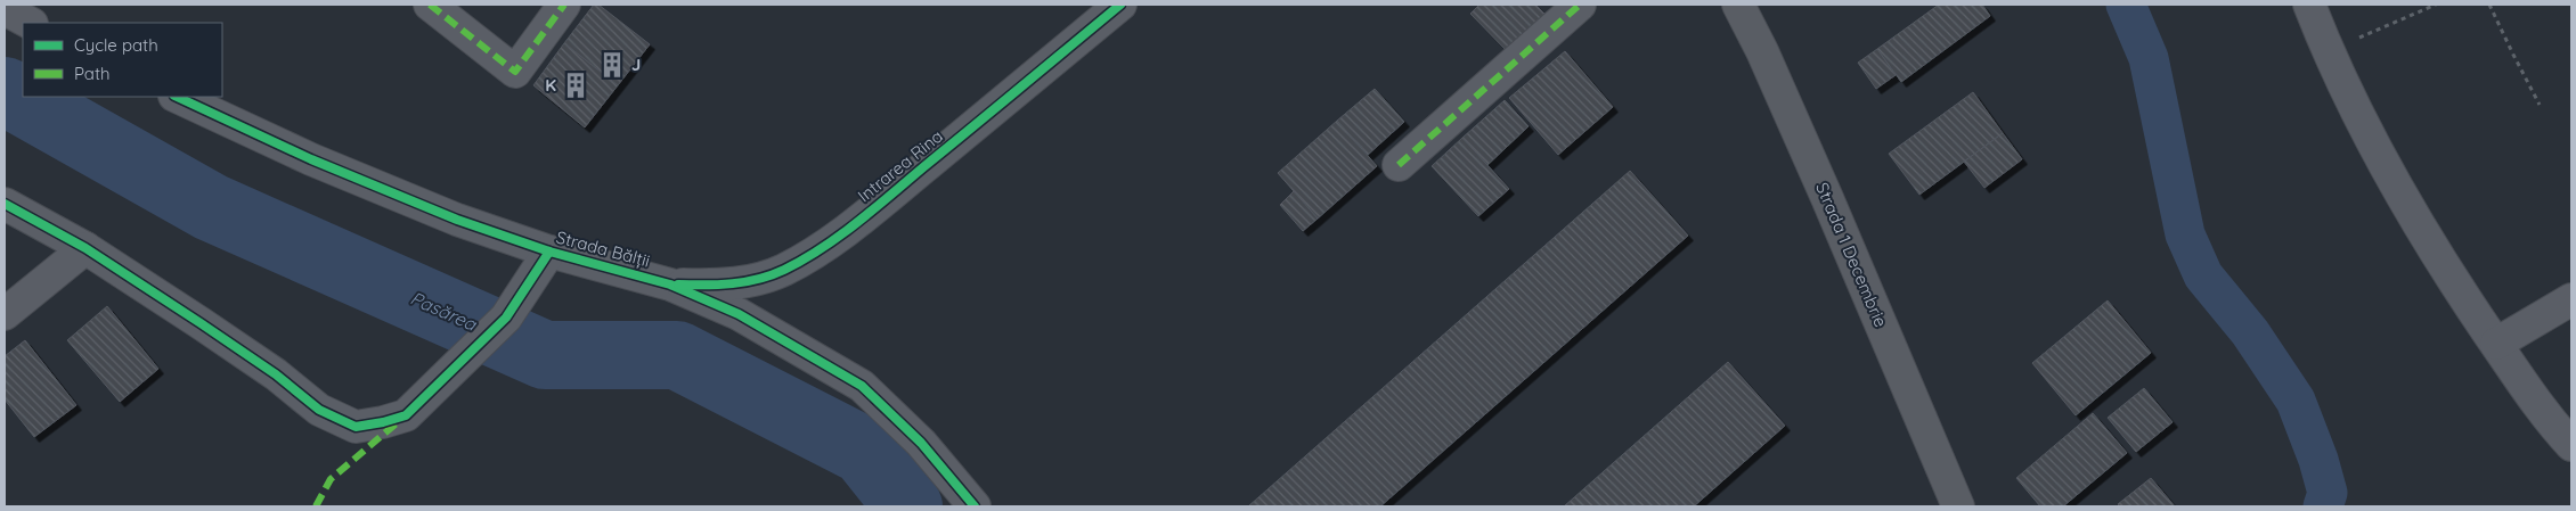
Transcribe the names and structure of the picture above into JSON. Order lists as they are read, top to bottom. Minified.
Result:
{"streets":{"main road":["Strada 1 Decembrie"],"street":["Intrarea Rina","Strada Bălții"]},"crossings":[["Intrarea Rina","Strada Bălții"]],"water":["Pasărea"],"places":{"building":["J","K"]},"legend":["Cycle path","Path"]}
